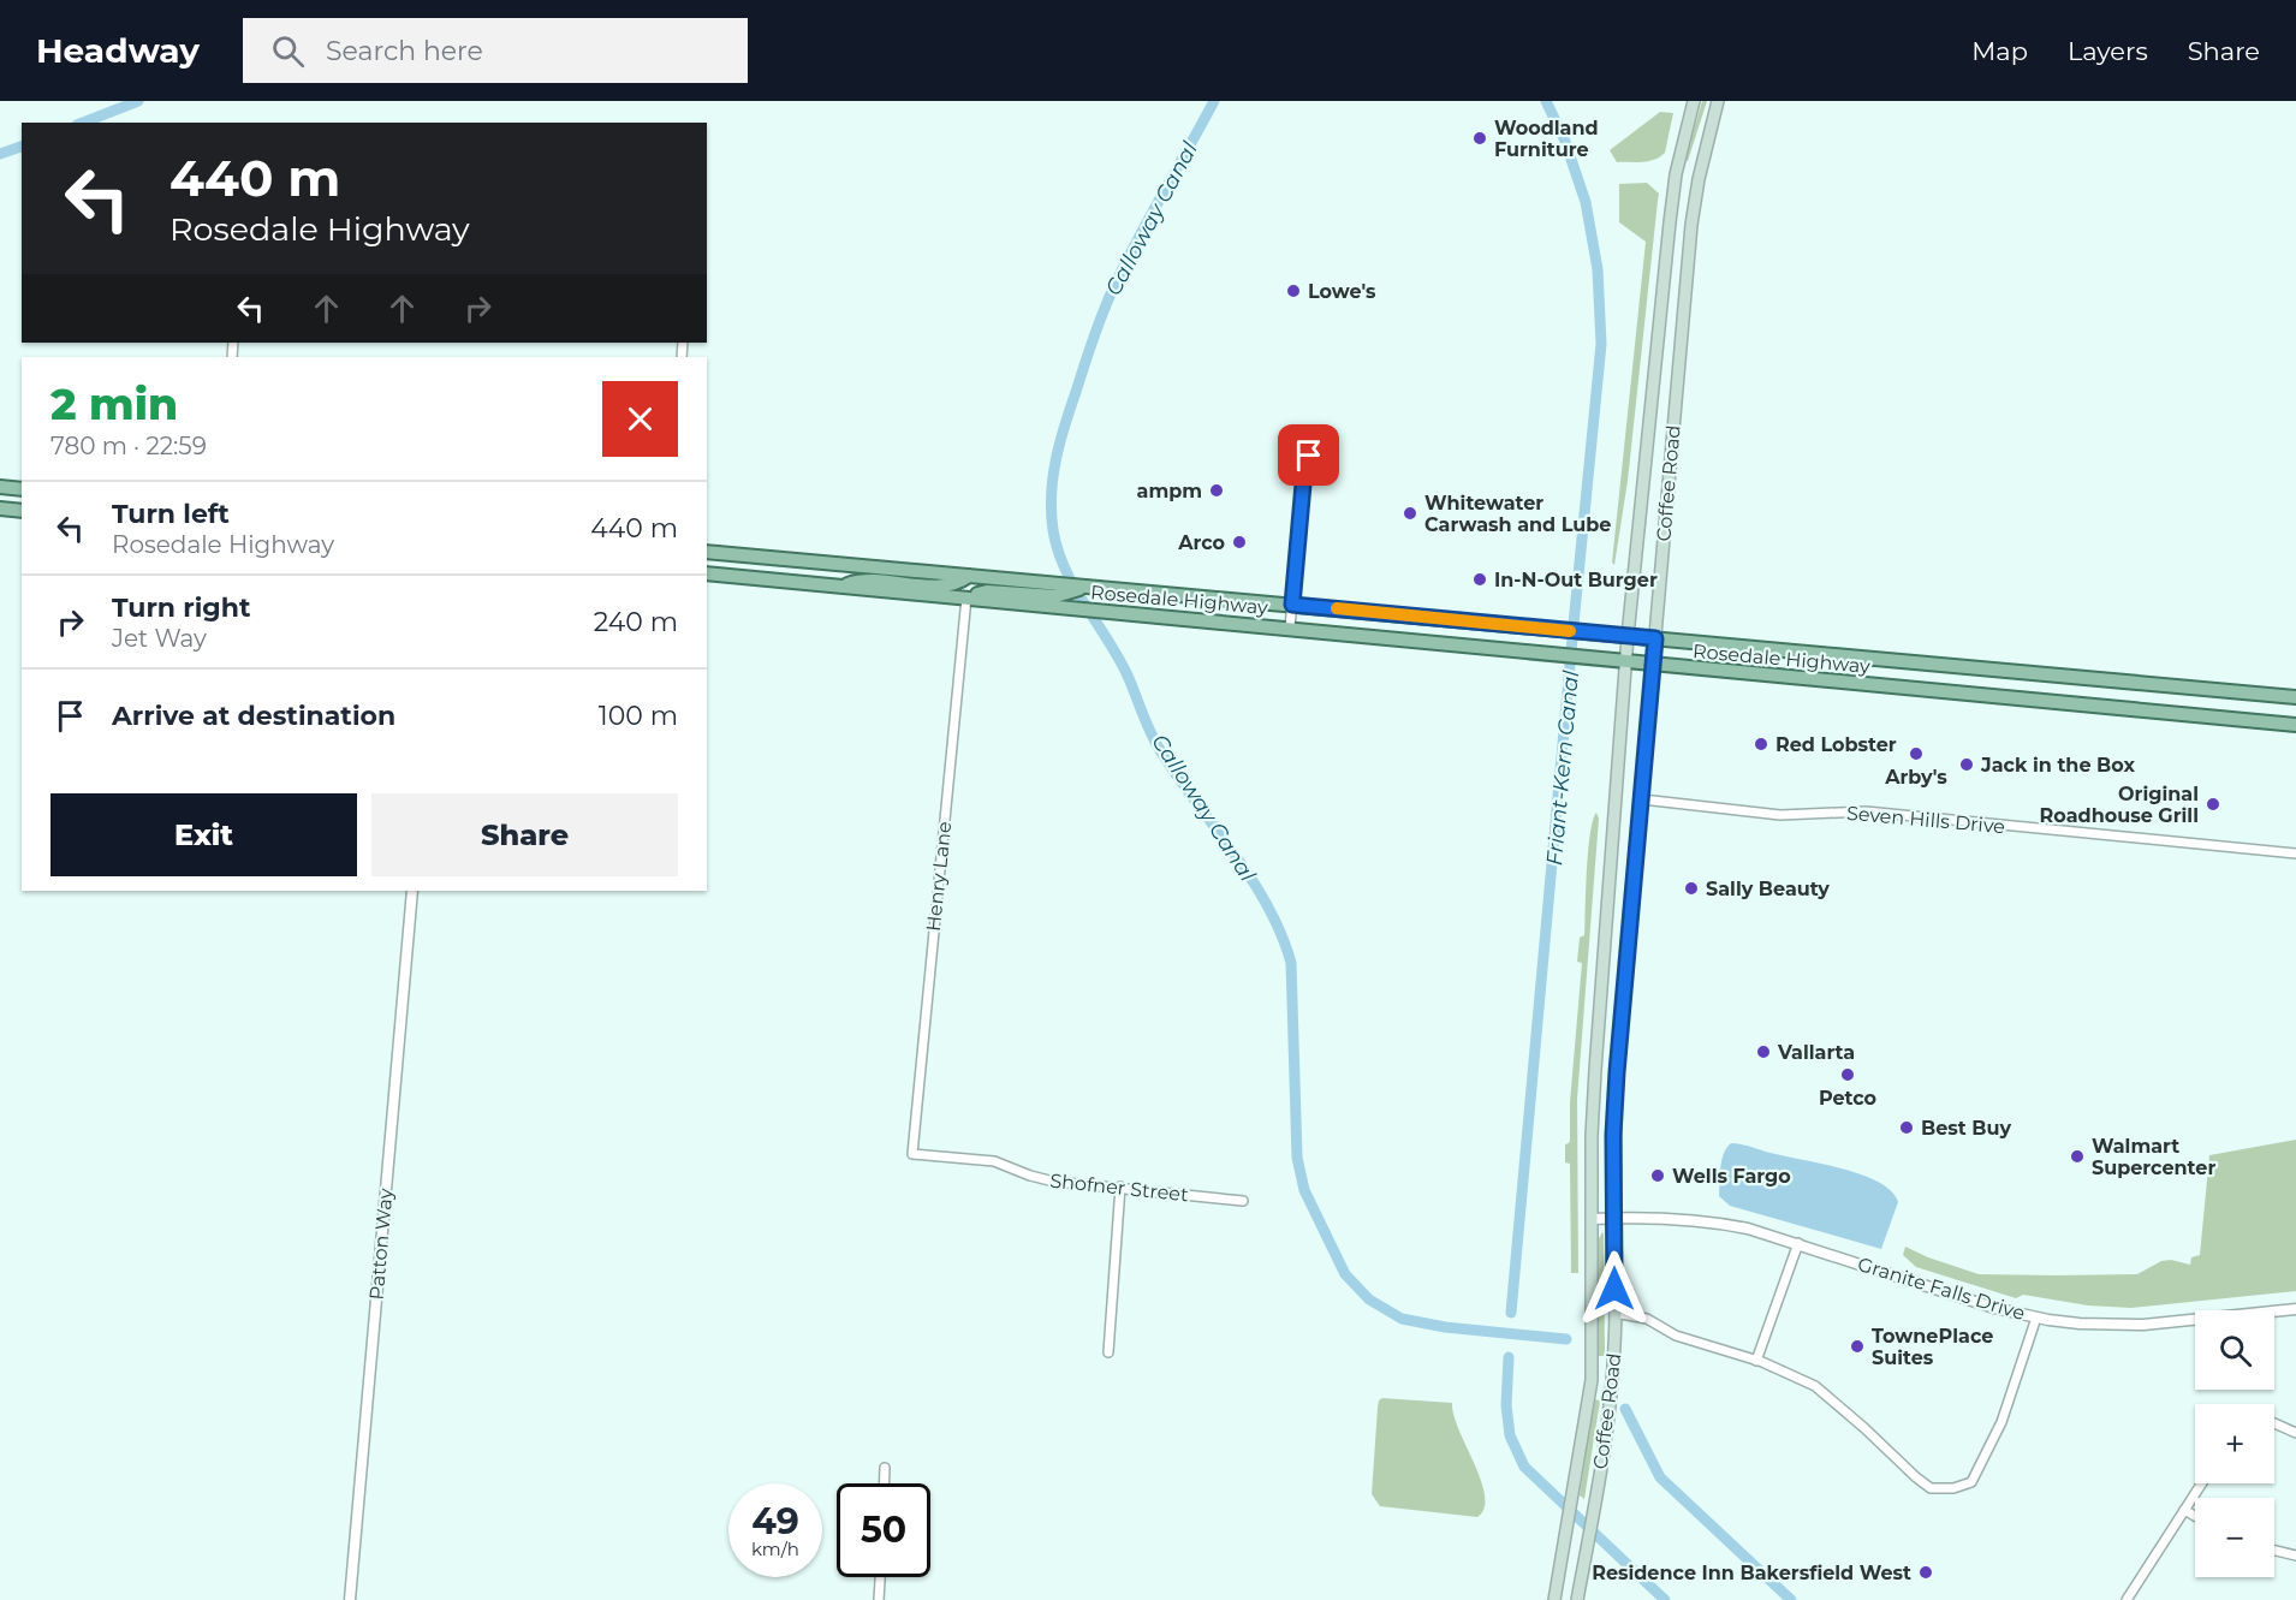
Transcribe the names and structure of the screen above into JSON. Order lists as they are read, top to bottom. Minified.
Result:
{"streets":{"main road":["Coffee Road","Rosedale Highway"],"street":["Seven Hills Drive","Henry Lane","Shofner Street","Patton Way","Granite Falls Drive"]},"crossings":[["Coffee Road","Rosedale Highway"],["Coffee Road","Seven Hills Drive"],["Coffee Road","Granite Falls Drive"],["Rosedale Highway","Henry Lane"],["Henry Lane","Shofner Street"]],"water":["Calloway Canal","Friant-Kern Canal"],"places":["Woodland Furniture","Lowe's","ampm","Whitewater Carwash and Lube","Arco","In-N-Out Burger","Red Lobster","Arby's","Jack in the Box","Original Roadhouse Grill","Sally Beauty","Vallarta","Petco","Best Buy","Walmart Supercenter","Wells Fargo","TownePlace Suites","Residence Inn Bakersfield West"],"page":{"header":"Headway","search":"Search here","nav":["Map","Layers","Share"],"turn":["440 m","Rosedale Highway"],"heading":["2 min","780 m · 22:59"],"list":[{"name":"Turn left","note":"Rosedale Highway","value":"440 m"},{"name":"Turn right","note":"Jet Way","value":"240 m"},{"name":"Arrive at destination","value":"100 m"}],"buttons":["Exit","Share"],"map_buttons":["+","−"],"speed":"49 km/h","limit":"50"}}
